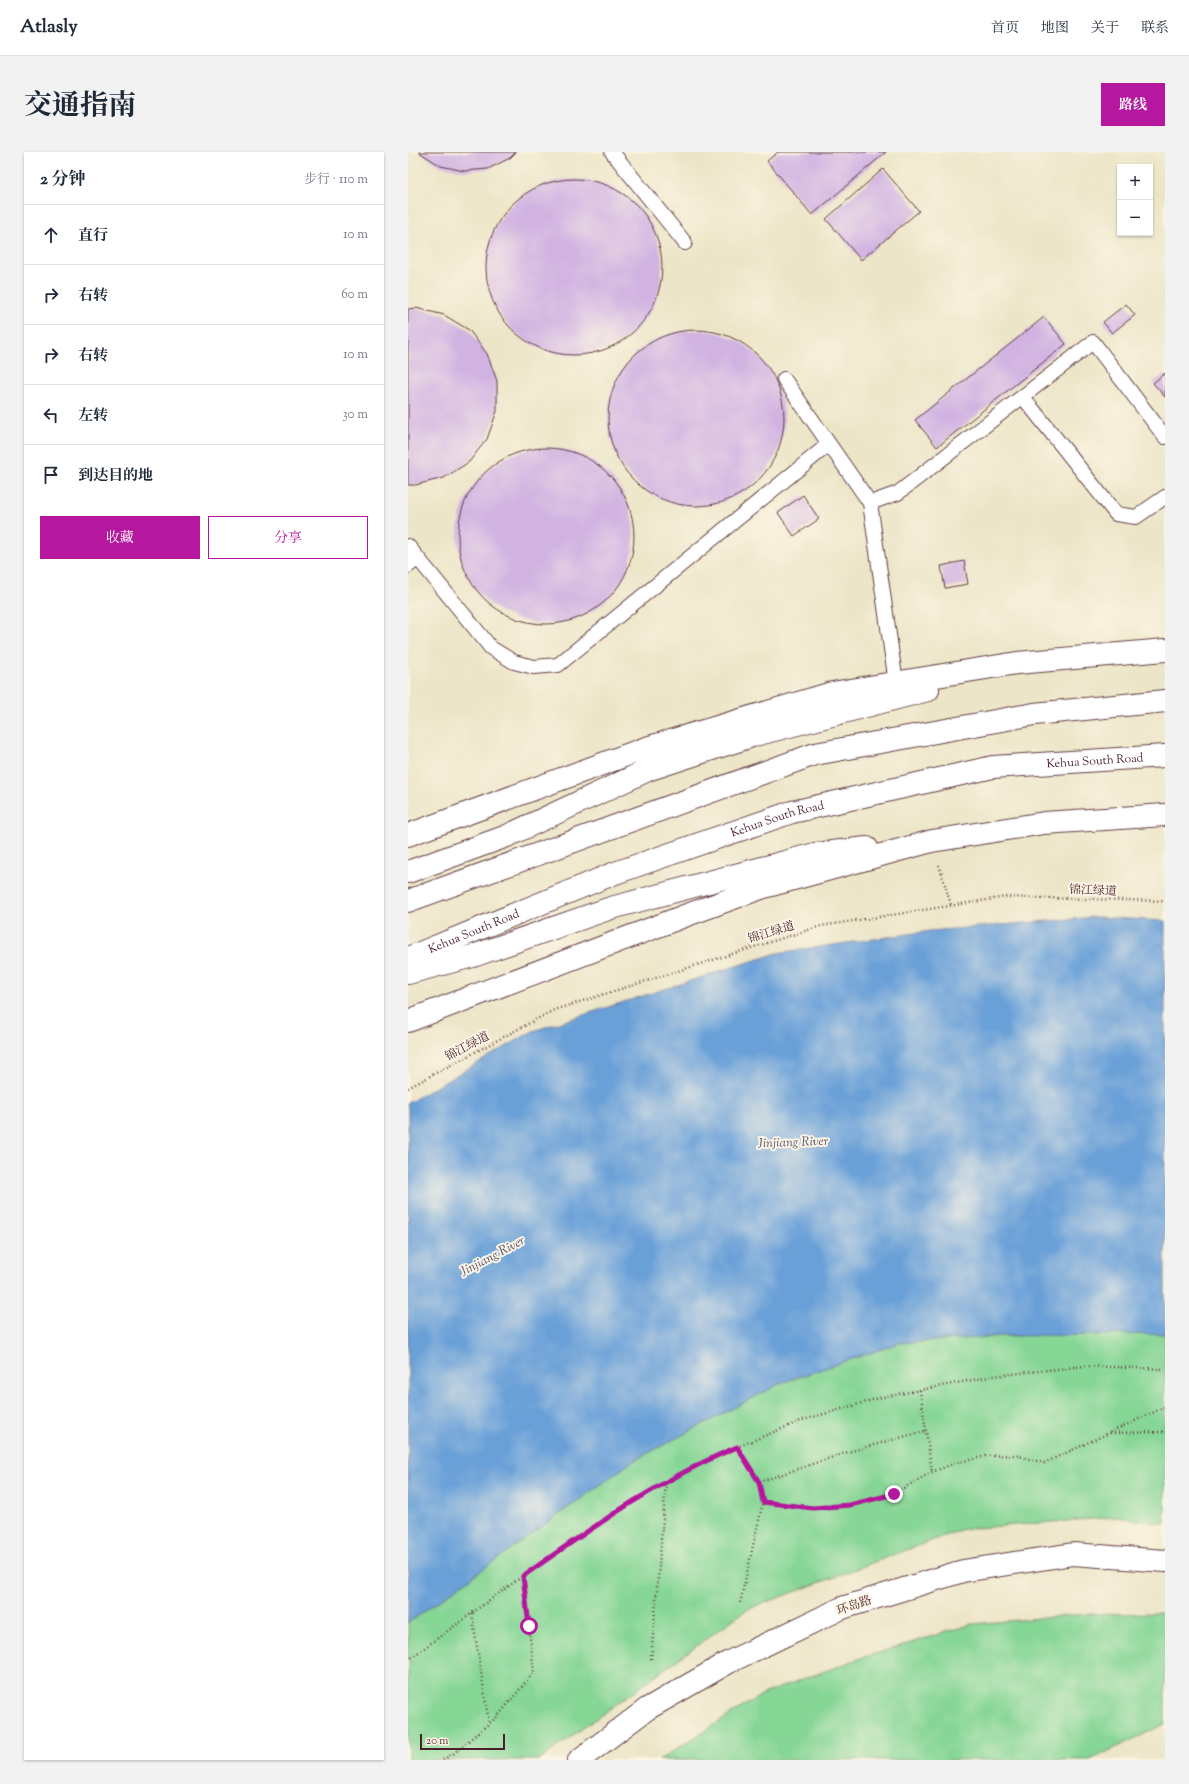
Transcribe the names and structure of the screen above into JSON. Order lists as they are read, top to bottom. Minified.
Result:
{"streets":{"main road":["Kehua South Road","环岛路"],"path":["锦江绿道"]},"water":["Jinjiang River"],"scale_bar":"20 m","page":{"header":"Atlasly","nav":["首页","地图","关于","联系"],"title":"交通指南","buttons":["路线",["收藏","分享"]],"heading":["2 分钟","步行 · 110 m"],"map_buttons":["+","−"],"list":[["直行","10 m"],["右转","60 m"],["右转","10 m"],["左转","30 m"],"到达目的地"],"scale":"20 m"}}
